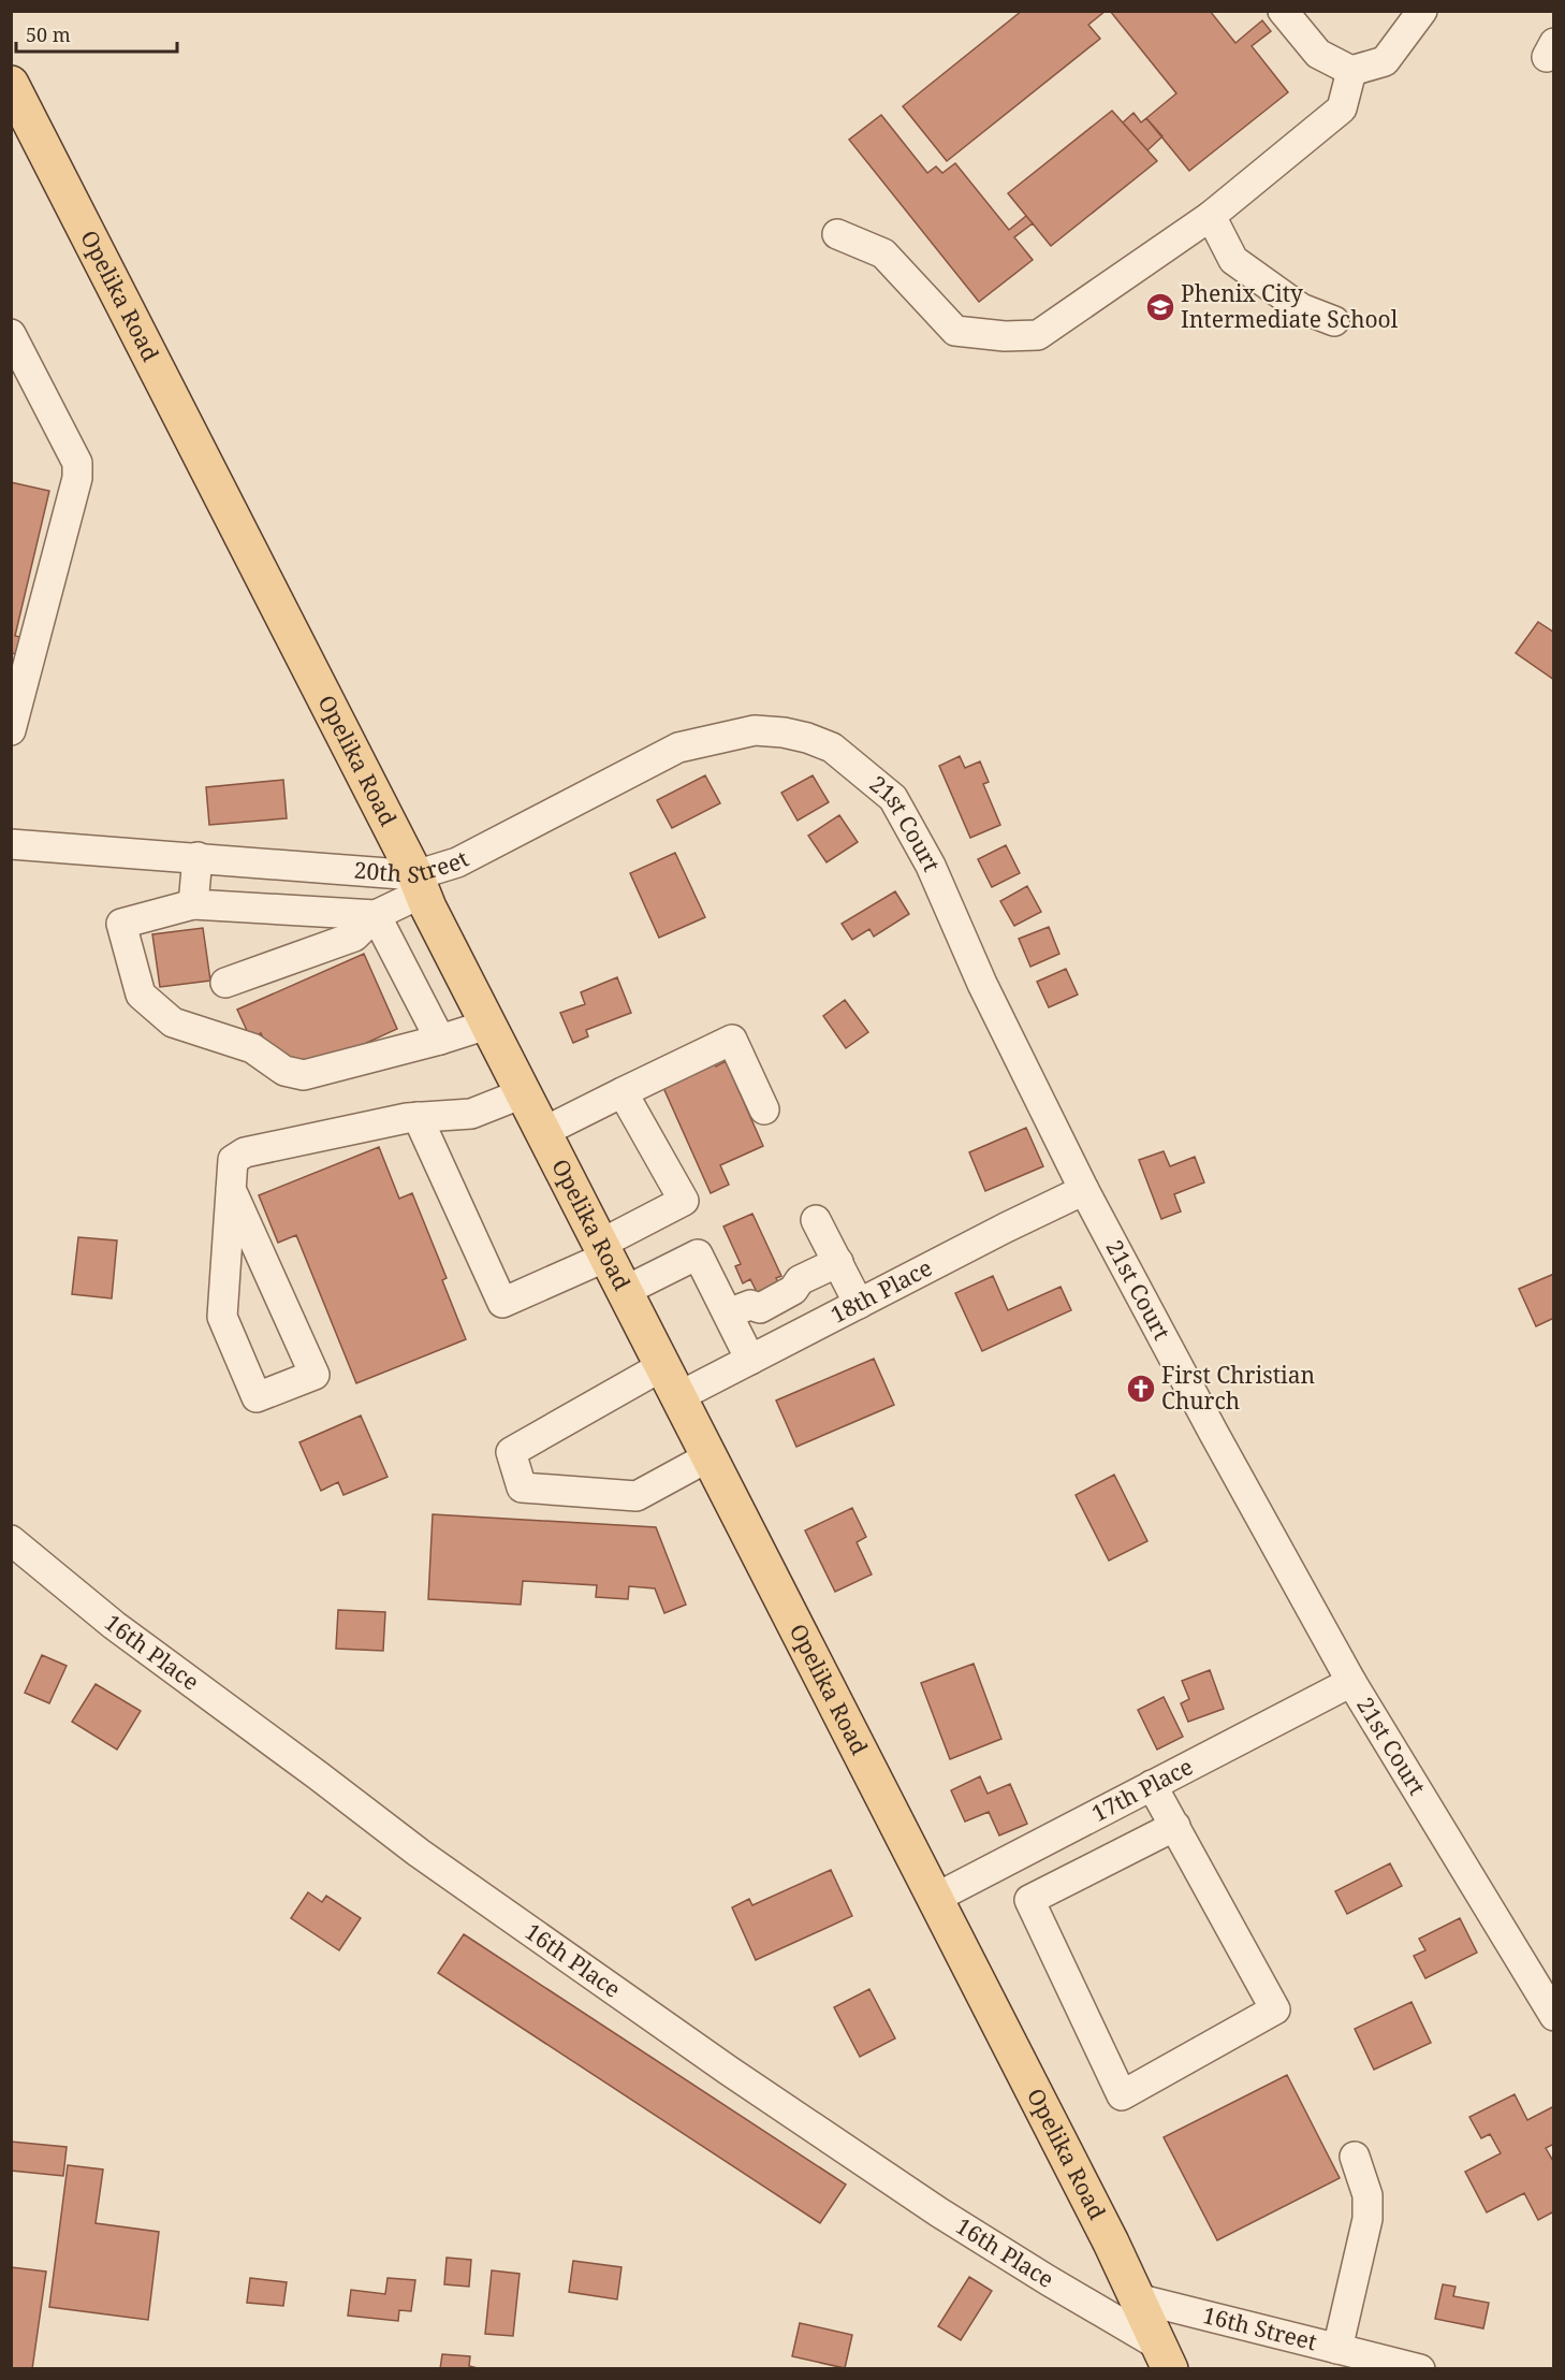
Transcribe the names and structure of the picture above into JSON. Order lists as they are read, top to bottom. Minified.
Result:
{"streets":{"main road":["Opelika Road"],"street":["21st Court","20th Street","18th Place","16th Place","17th Place","16th Street"]},"crossings":[["Opelika Road","20th Street"],["Opelika Road","18th Place"],["Opelika Road","16th Place"],["Opelika Road","17th Place"],["Opelika Road","16th Street"],["21st Court","20th Street"],["21st Court","18th Place"],["21st Court","17th Place"]],"places":{"school or university":["Phenix City Intermediate School"],"church":["First Christian Church"]},"scale_bar":"50 m"}
